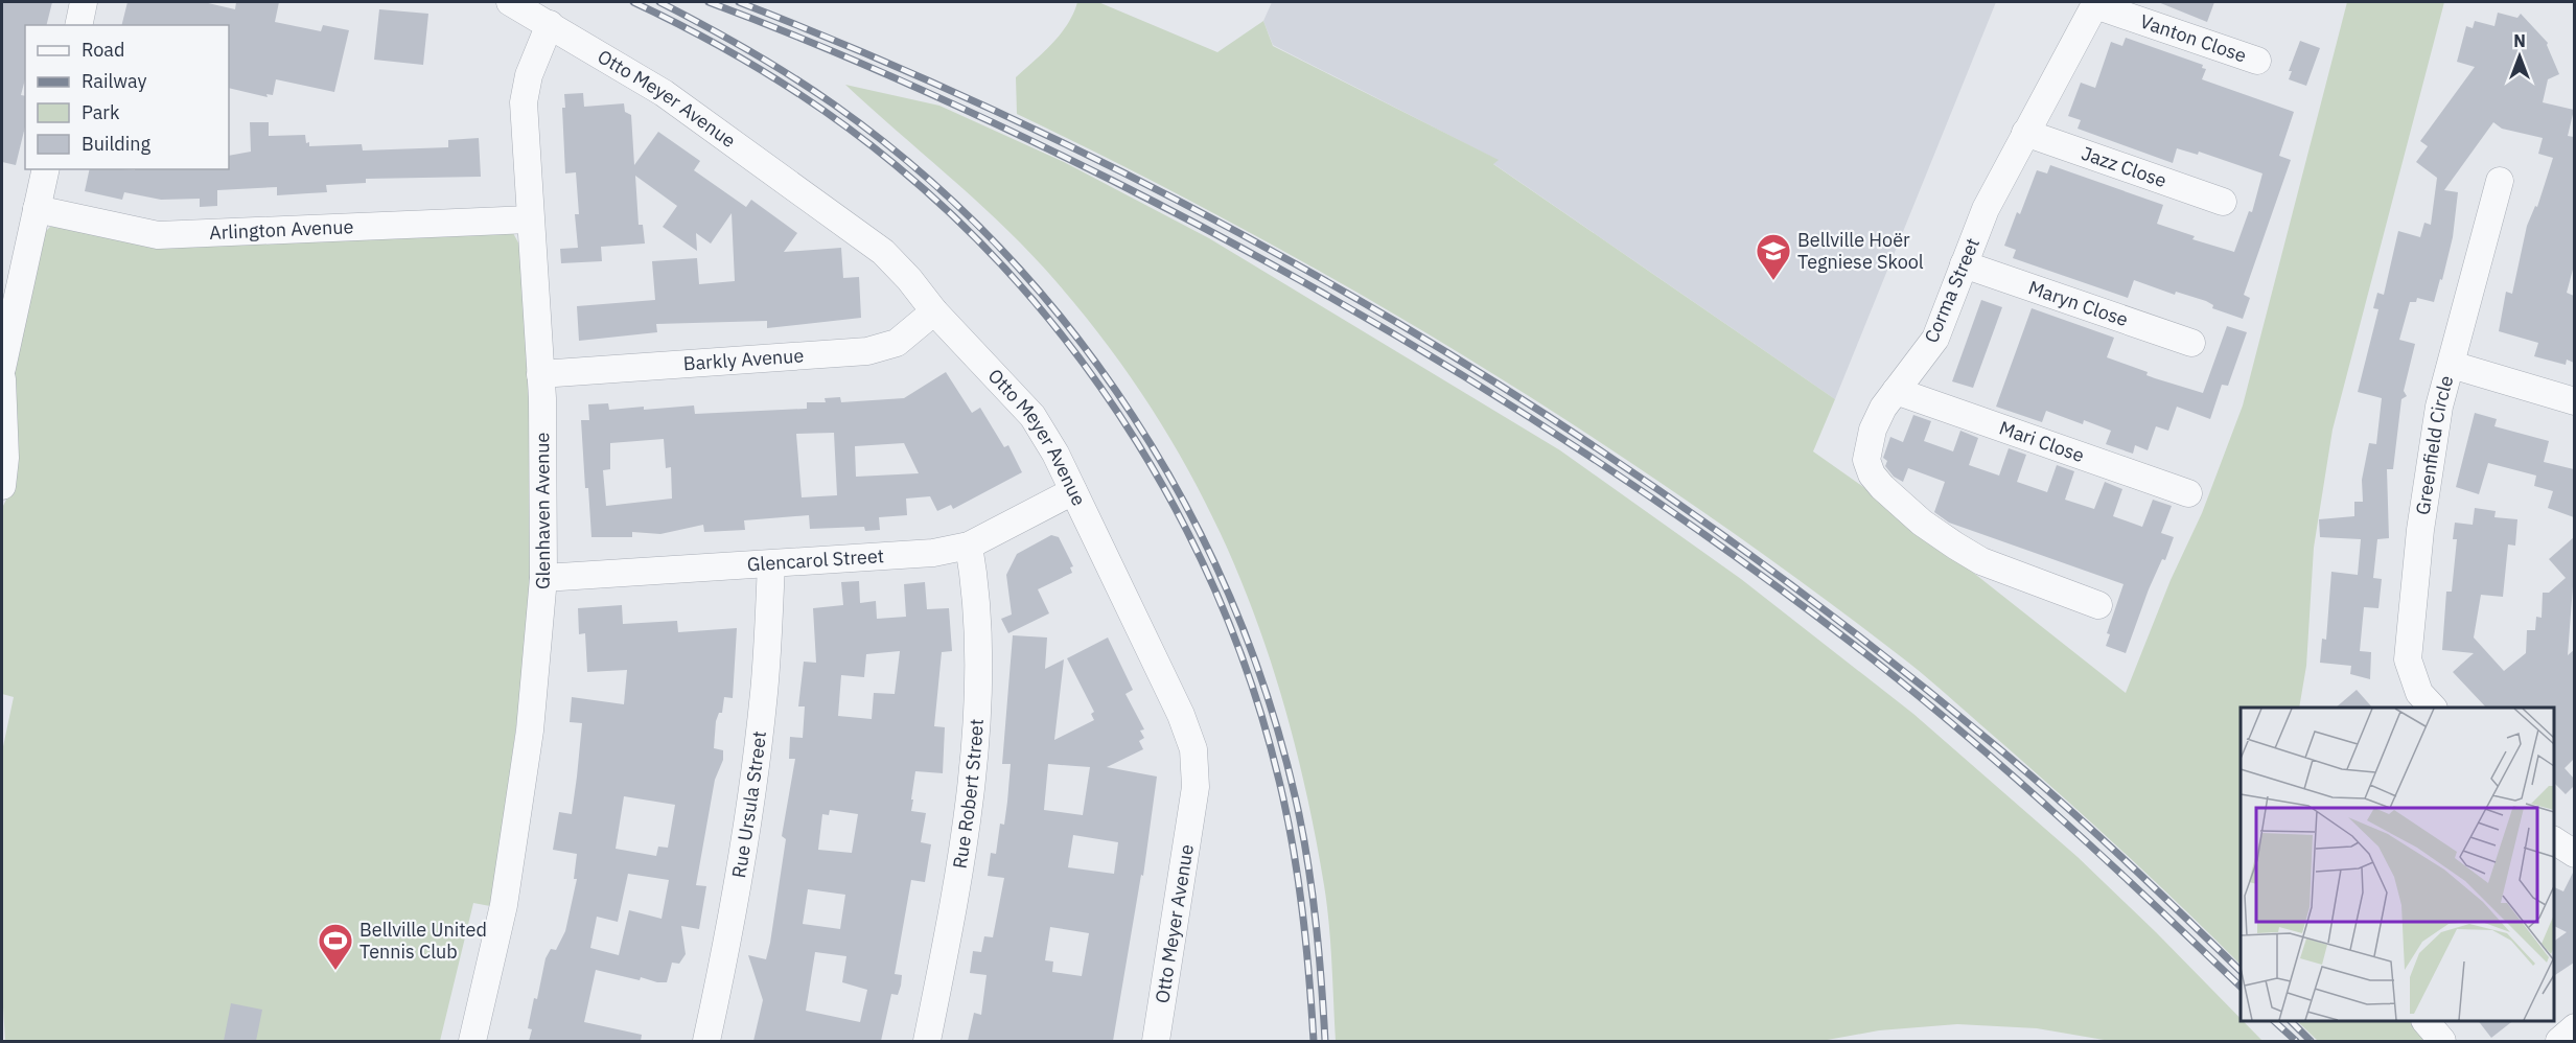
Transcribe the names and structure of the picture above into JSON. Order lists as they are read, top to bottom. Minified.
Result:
{"streets":{"street":["Vanton Close","Otto Meyer Avenue","Jazz Close","Arlington Avenue","Corma Street","Maryn Close","Barkly Avenue","Mari Close","Greenfield Circle","Glenhaven Avenue","Glencarol Street","Rue Robert Street","Rue Ursula Street"]},"crossings":[["Vanton Close","Corma Street"],["Otto Meyer Avenue","Barkly Avenue"],["Otto Meyer Avenue","Glenhaven Avenue"],["Otto Meyer Avenue","Glencarol Street"],["Jazz Close","Corma Street"],["Arlington Avenue","Glenhaven Avenue"],["Corma Street","Maryn Close"],["Corma Street","Mari Close"],["Barkly Avenue","Glenhaven Avenue"],["Glenhaven Avenue","Glencarol Street"],["Glencarol Street","Rue Robert Street"],["Glencarol Street","Rue Ursula Street"]],"places":{"school or university":["Bellville Hoër Tegniese Skool"],"sports":["Bellville United Tennis Club"]},"legend":["Road","Railway","Park","Building"],"north":"top"}
